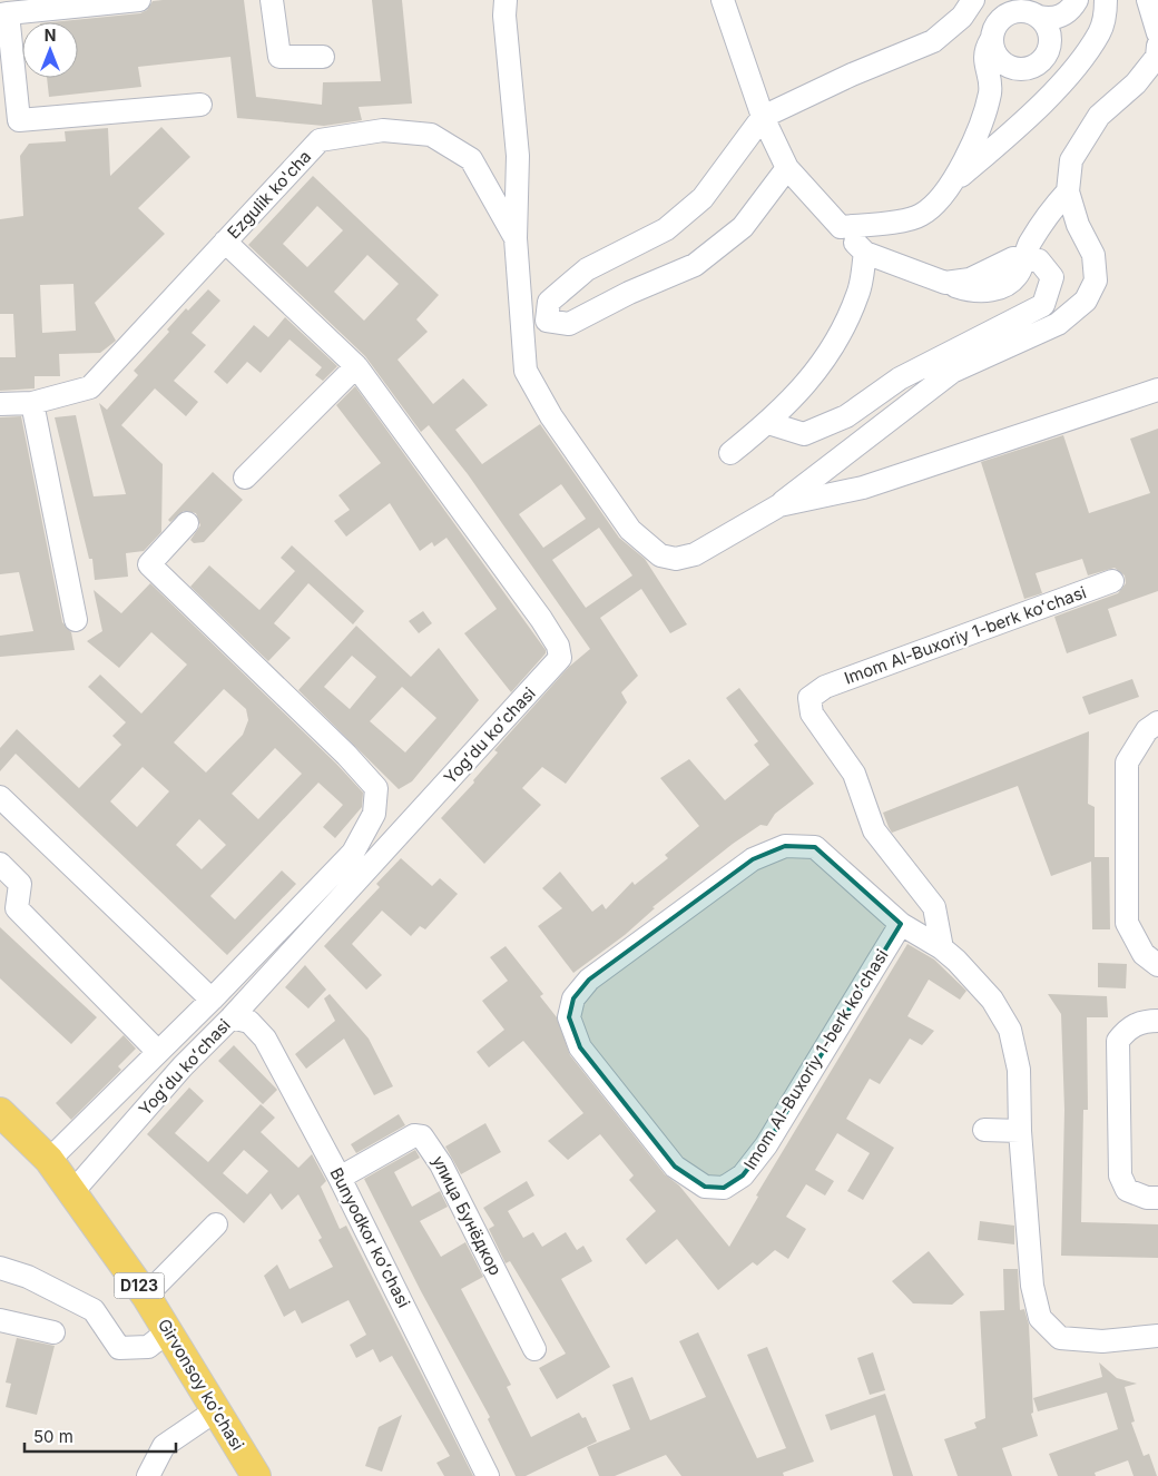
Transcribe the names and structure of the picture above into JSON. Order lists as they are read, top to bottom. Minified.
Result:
{"streets":{"main road":["D123","Girvonsoy koʻchasi"],"street":["Ezgulik ko'cha","Imom Al-Buxoriy 1-berk koʻchasi","Yogʻdu koʻchasi","улица Бунёдкор","Bunyodkor koʻchasi"]},"crossings":[["Yogʻdu koʻchasi","Bunyodkor koʻchasi"],["Yogʻdu koʻchasi","Girvonsoy koʻchasi"],["улица Бунёдкор","Bunyodkor koʻchasi"]],"scale_bar":"50 m","north":"top"}
